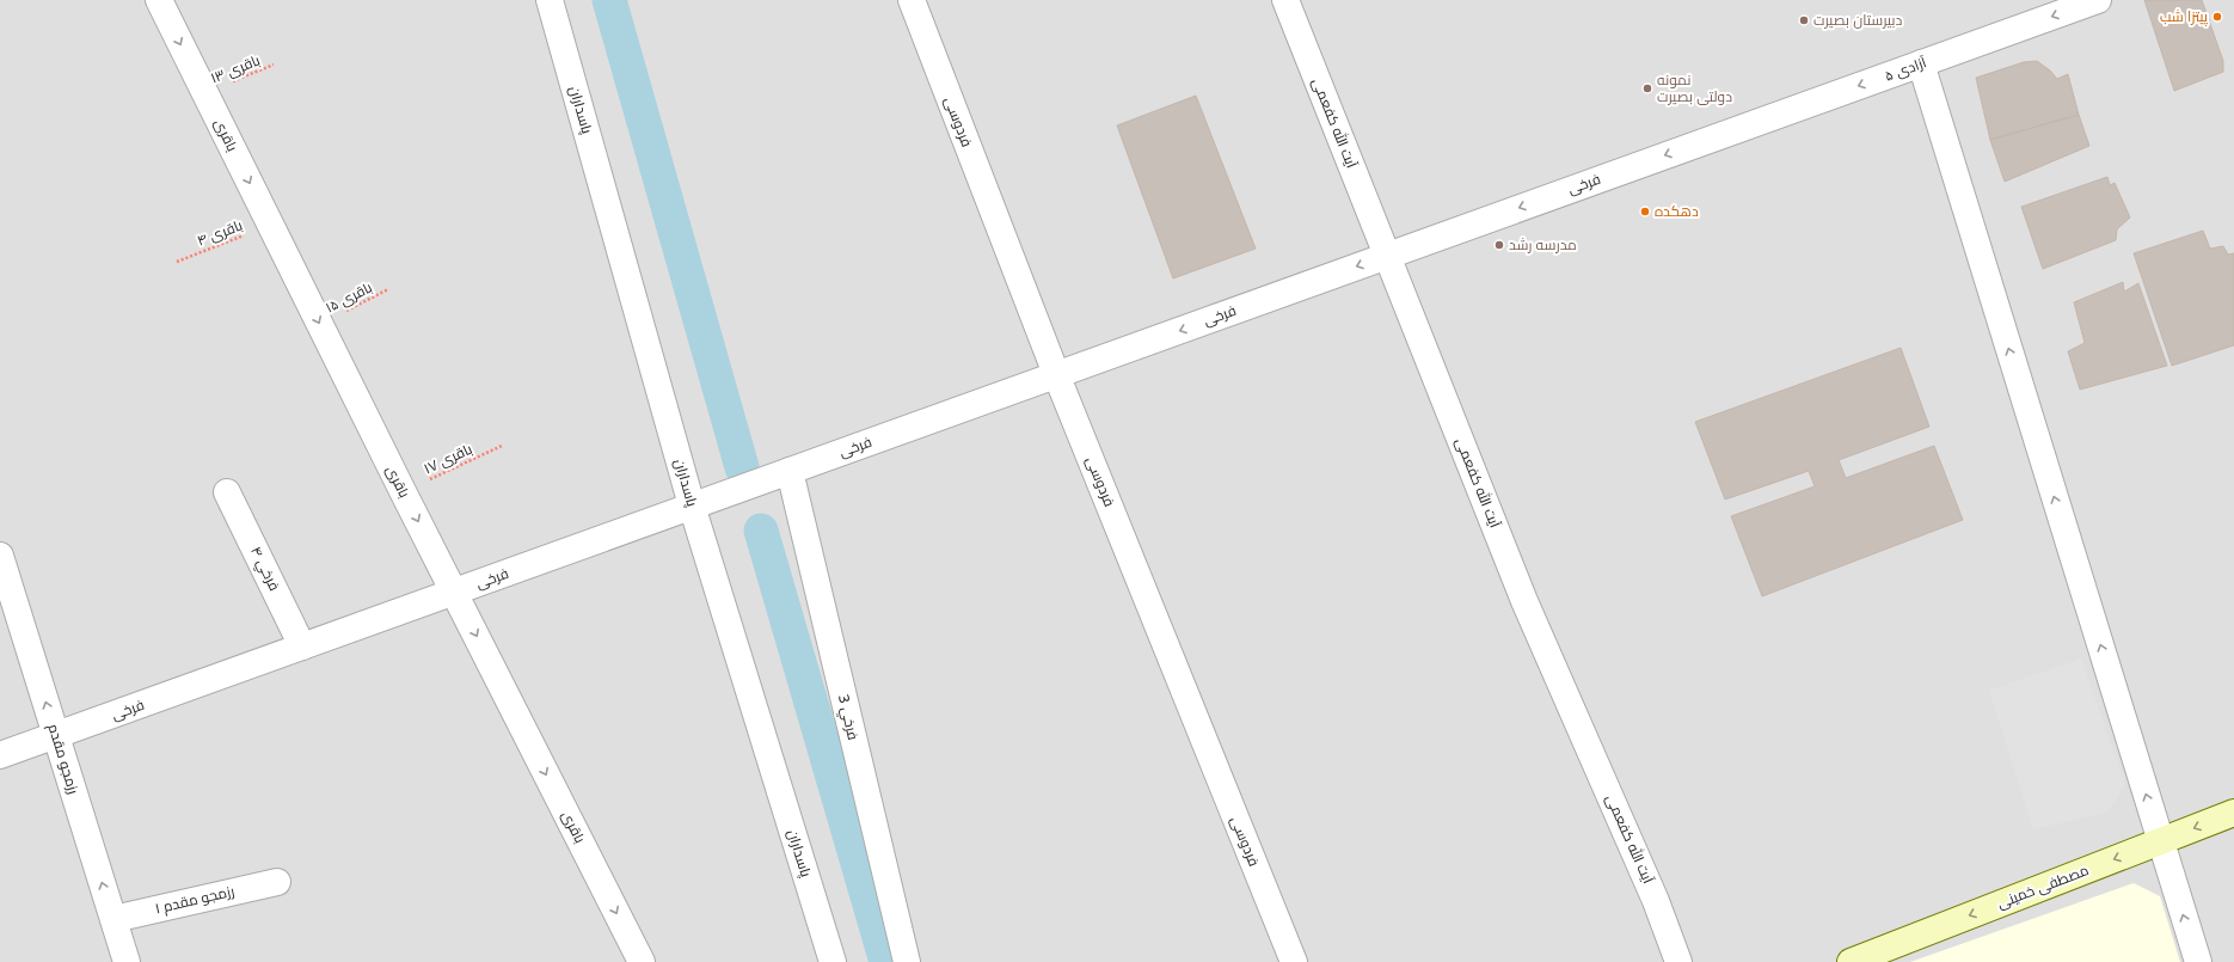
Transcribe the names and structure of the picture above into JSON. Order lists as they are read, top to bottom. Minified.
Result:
{"streets":{"main road":["مصطفی خمینی"],"street":["آزادی ۵","پاسداران","فردوسی","آیت الله کفعمی","باقری","فرخی","فرخي ۴","فرخي 3","رزمجو مقدم","رزمجو مقدم ۱"],"path":["باقری ۱۳","باقری ۴","باقری ۱۵","باقری ۱۷"]},"crossings":[["باقری ۱۳","باقری"],["آزادی ۵","فرخی"],["پاسداران","فرخی"],["فردوسی","فرخی"],["آیت الله کفعمی","فرخی"],["باقری","فرخی"],["باقری","باقری ۴"],["باقری","باقری ۱۵"],["باقری","باقری ۱۷"],["فرخی","فرخي ۴"],["فرخی","فرخي 3"],["فرخی","رزمجو مقدم"],["رزمجو مقدم","رزمجو مقدم ۱"]],"one_way":["آزادی ۵","باقری","فرخی","رزمجو مقدم","مصطفی خمینی"],"places":["پیتزا شب","دبیرستان بصیرت","نمونه دولتی بصیرت","دهکده","مدرسه رشد"]}
